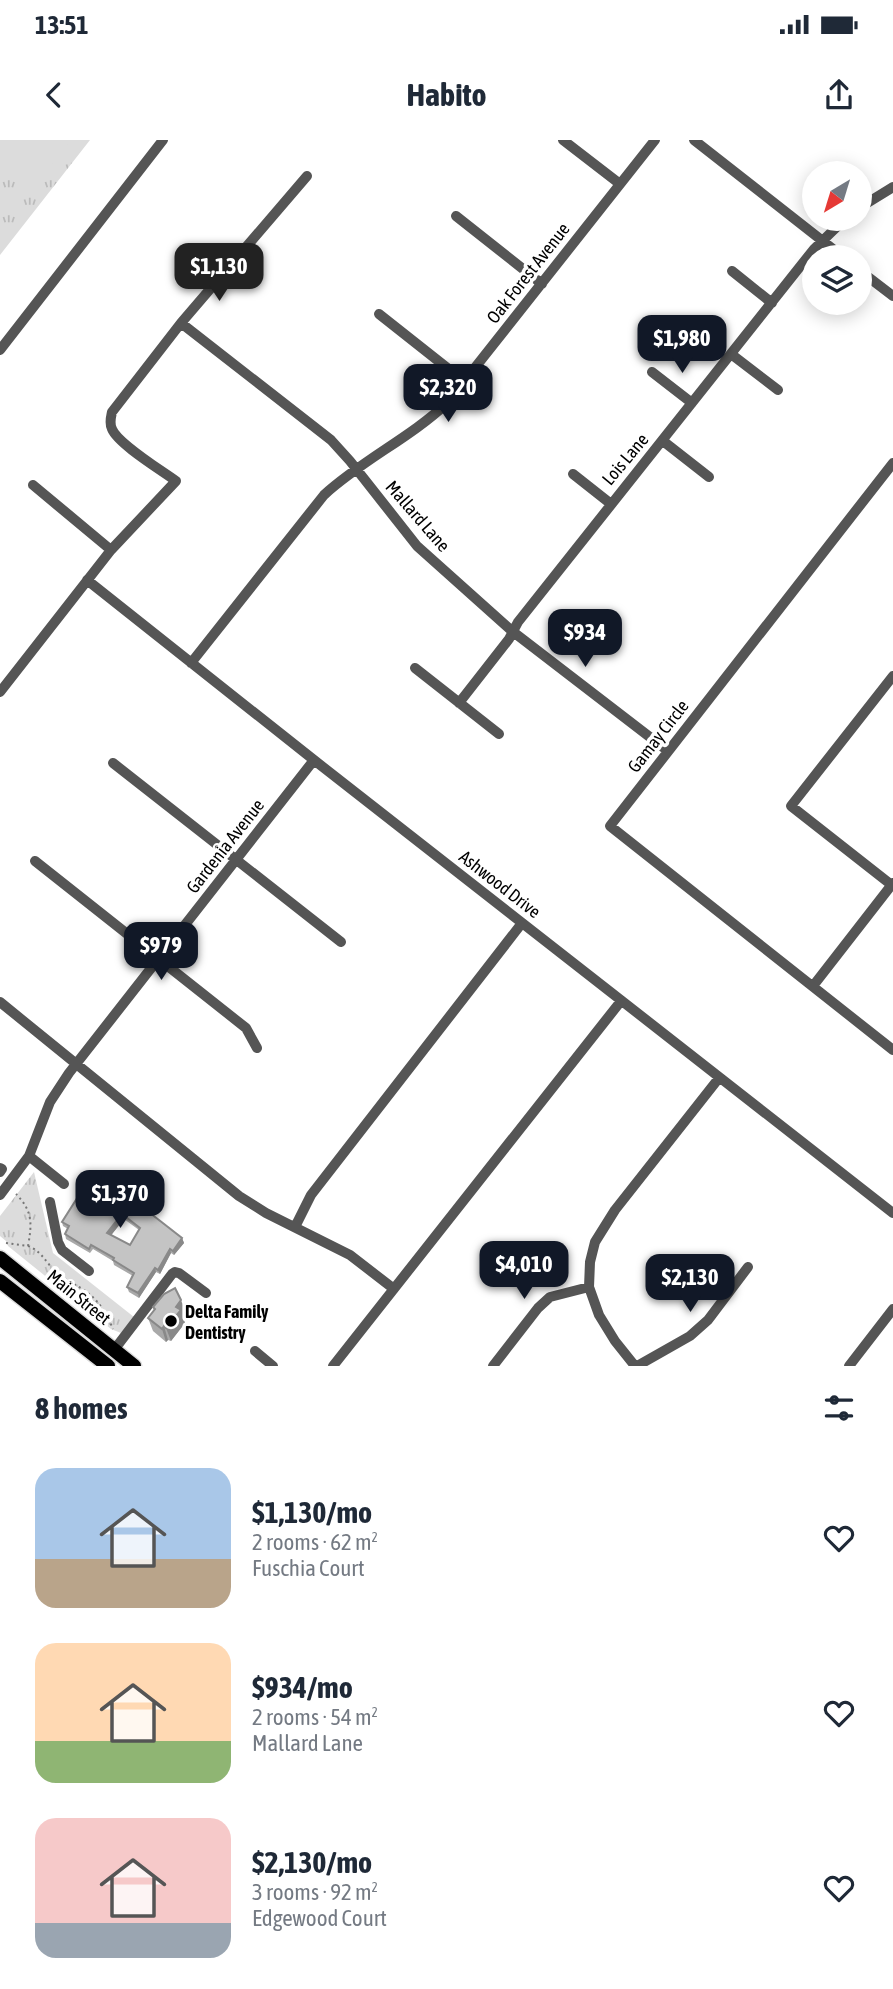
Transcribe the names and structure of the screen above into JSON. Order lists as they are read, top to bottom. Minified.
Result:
{"streets":{"main road":["Main Street"],"street":["Oak Forest Avenue","Lois Lane","Mallard Lane","Gamay Circle","Gardenia Avenue","Ashwood Drive"]},"crossings":[["Oak Forest Avenue","Mallard Lane"],["Oak Forest Avenue","Ashwood Drive"],["Lois Lane","Mallard Lane"],["Mallard Lane","Gamay Circle"],["Gardenia Avenue","Ashwood Drive"]],"places":["Delta Family Dentistry"],"north":"bottom left","page":{"status":"13:51","header":"Habito","price":["$1,130","$1,980","$2,320","$934","$979","$1,370","$4,010","$2,130"],"heading":"8 homes","list":[{"name":"$1,130/mo","note":"2 rooms · 62 m² · Fuschia Court"},{"name":"$934/mo","note":"2 rooms · 54 m² · Mallard Lane"},{"name":"$2,130/mo","note":"3 rooms · 92 m² · Edgewood Court"}]}}
